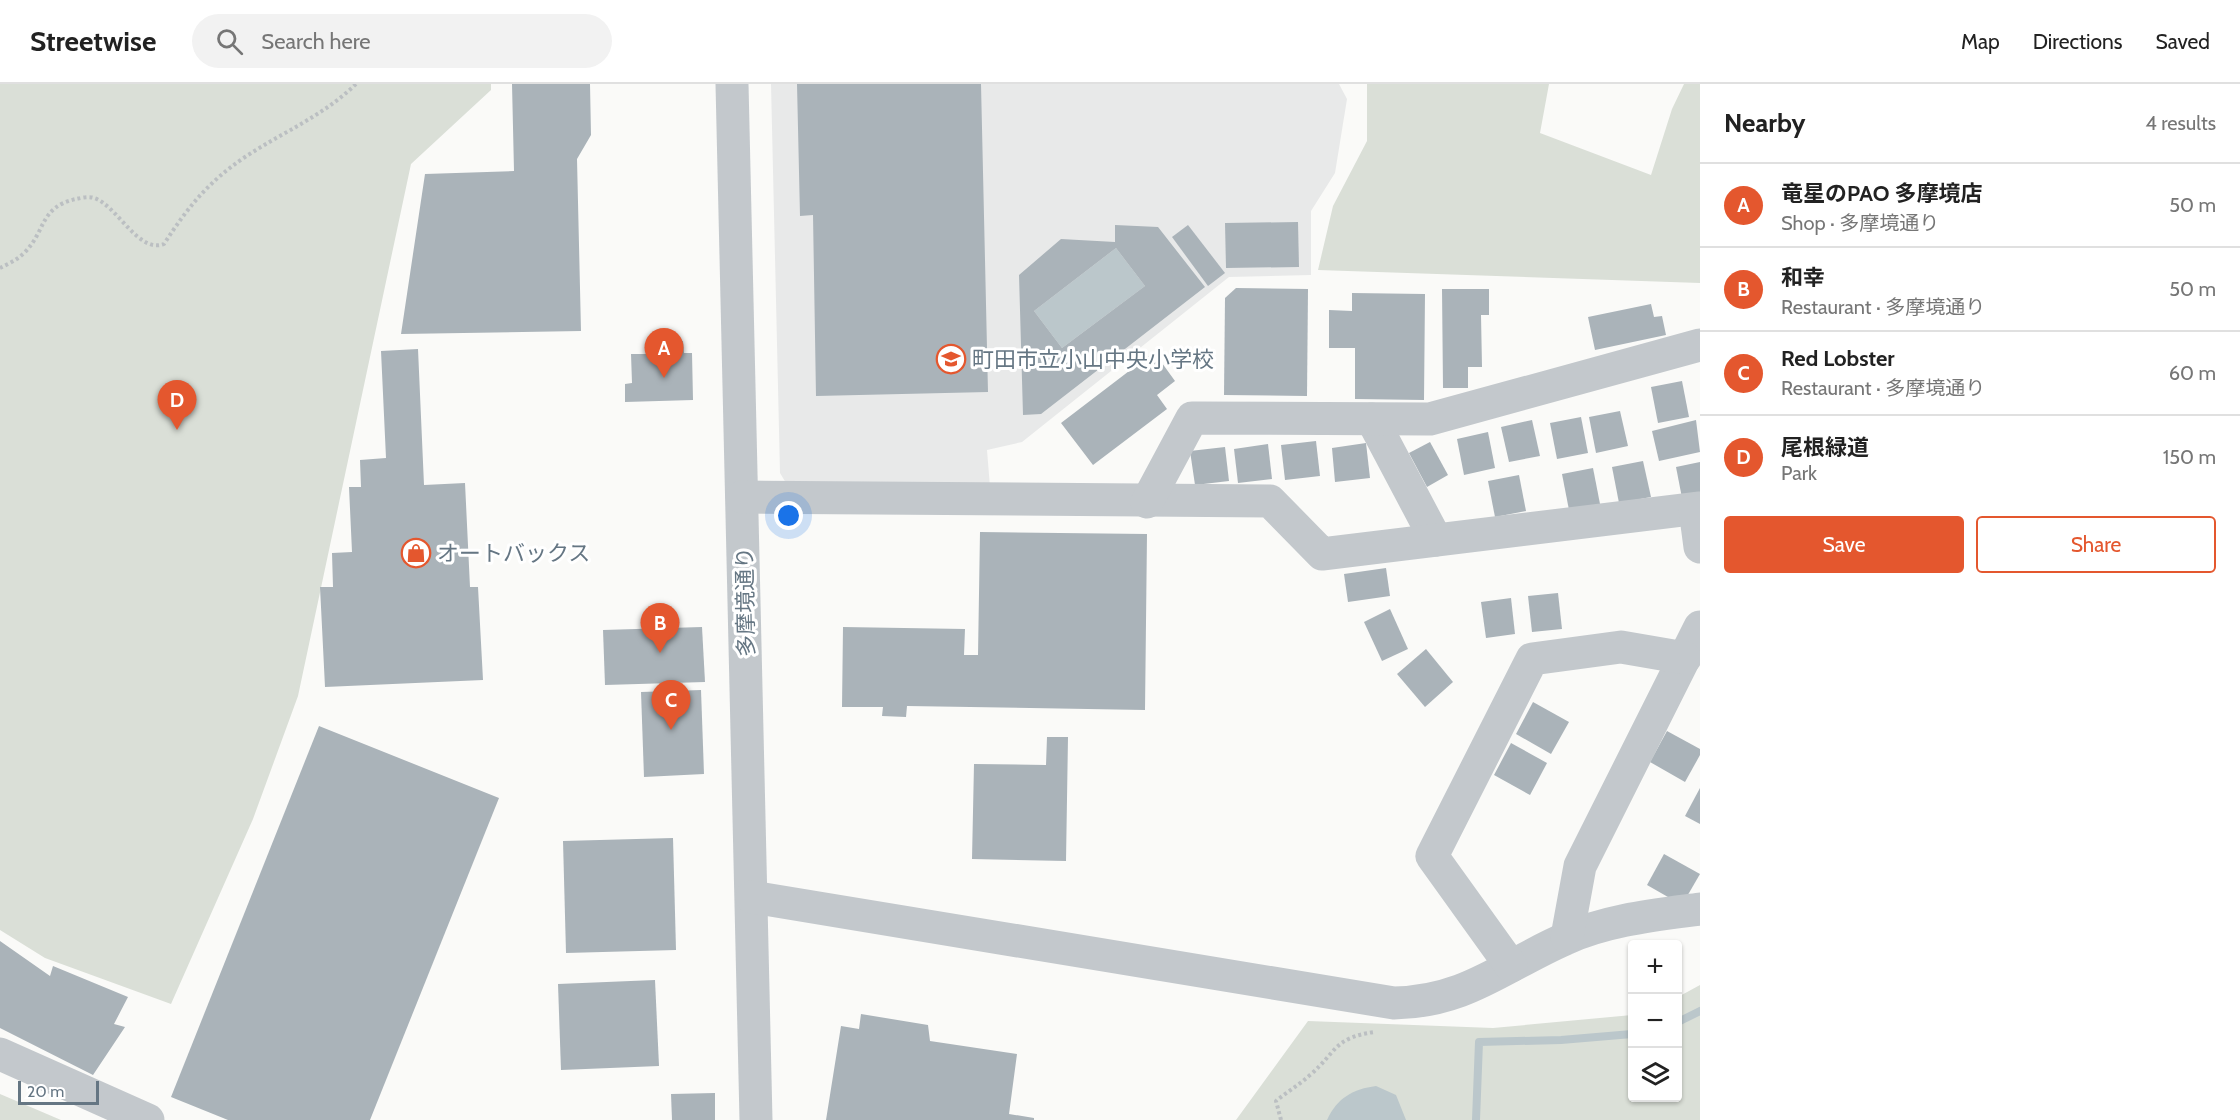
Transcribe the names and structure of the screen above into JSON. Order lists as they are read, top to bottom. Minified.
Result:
{"streets":{"street":["多摩境通り"]},"places":{"school or university":["町田市立小山中央小学校"],"shop":["オートバックス"]},"scale_bar":"20 m","page":{"header":"Streetwise","search":"Search here","nav":["Map","Directions","Saved"],"heading":["Nearby","4 results"],"list":[{"mark":"A","name":"竜星のPAO 多摩境店","note":"Shop · 多摩境通り","value":"50 m"},{"mark":"B","name":"和幸","note":"Restaurant · 多摩境通り","value":"50 m"},{"mark":"C","name":"Red Lobster","note":"Restaurant · 多摩境通り","value":"60 m"},{"mark":"D","name":"尾根緑道","note":"Park","value":"150 m"}],"pins":["A","D","B","C"],"buttons":["Save","Share"],"map_buttons":["+","−"],"scale":"20 m"}}
